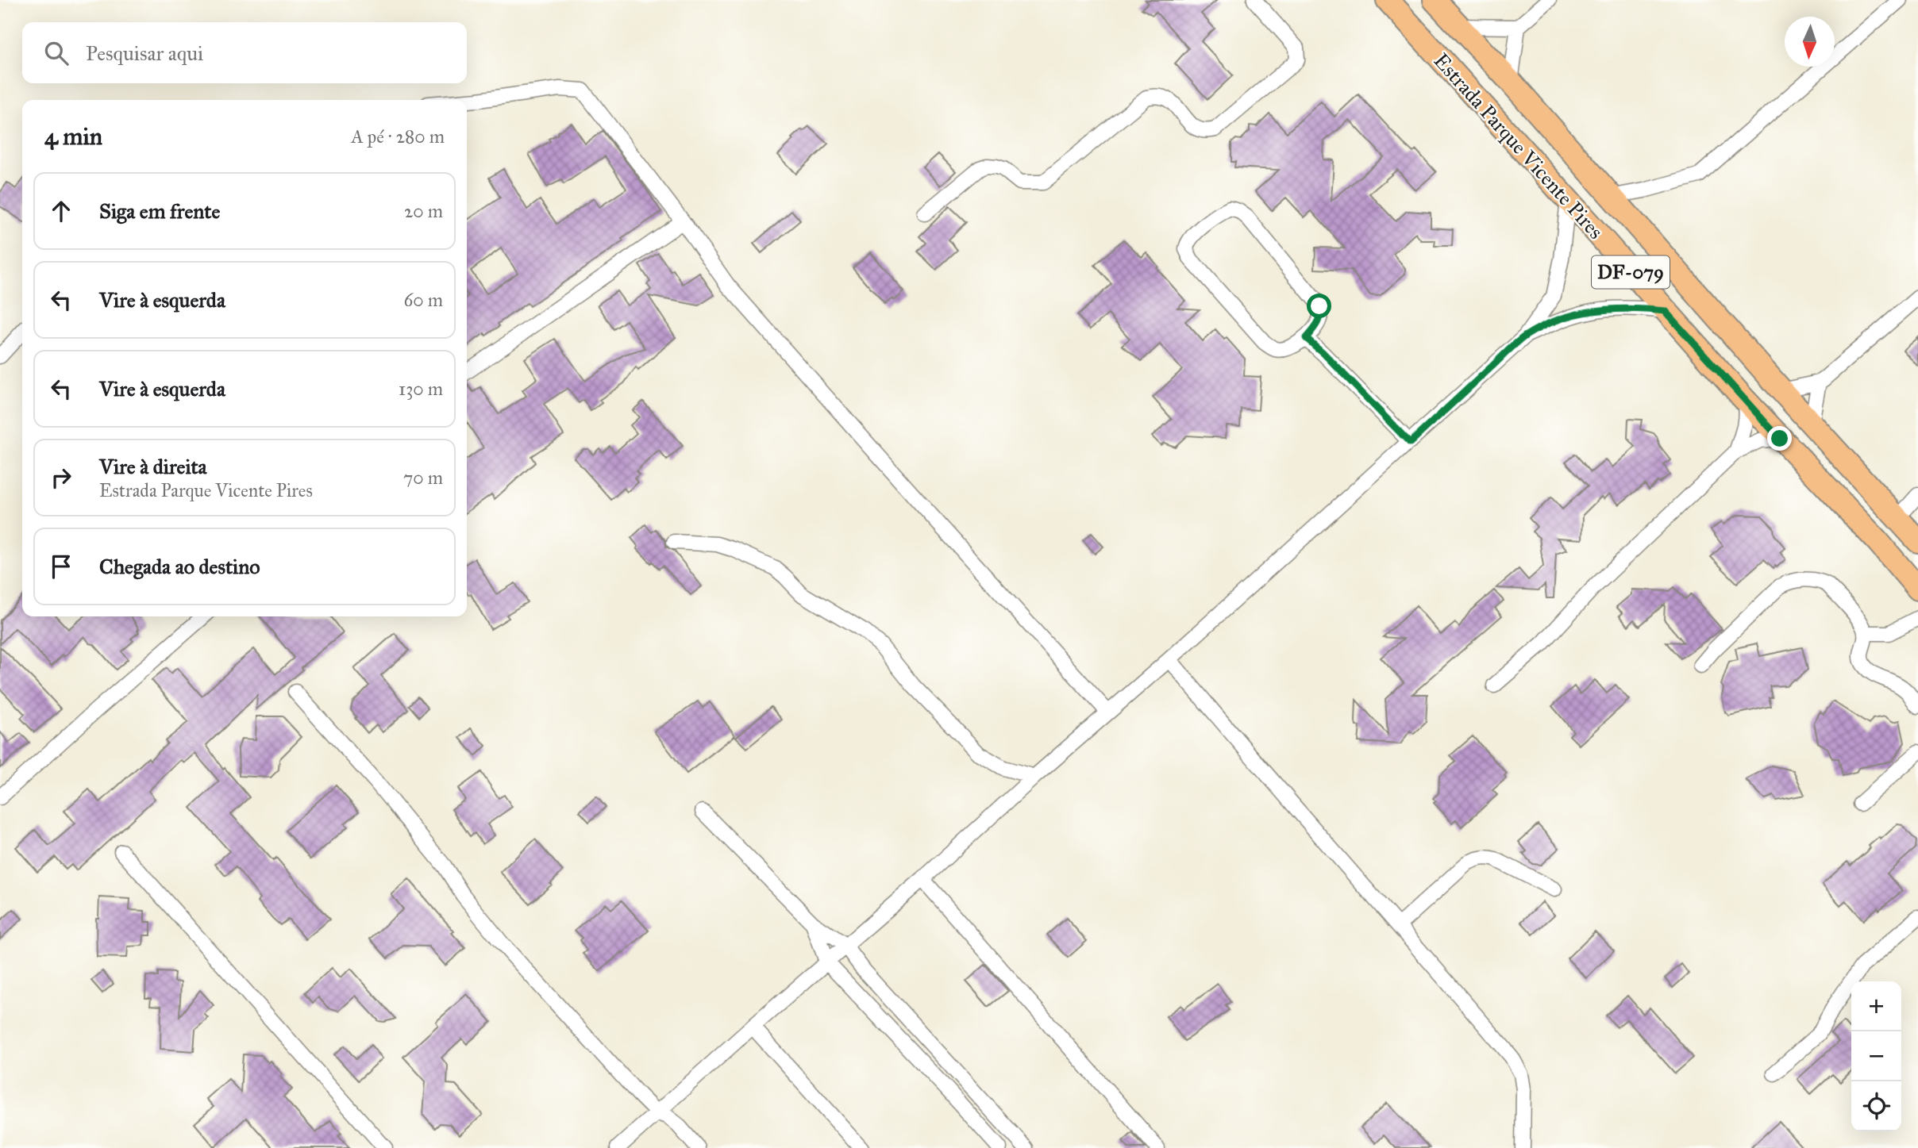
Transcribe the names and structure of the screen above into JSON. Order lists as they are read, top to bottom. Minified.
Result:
{"streets":{"main road":["Estrada Parque Vicente Pires","DF-079"]},"north":"bottom","page":{"search":"Pesquisar aqui","heading":["4 min","A pé · 280 m"],"list":[["Siga em frente","20 m"],["Vire à esquerda","60 m"],["Vire à esquerda","130 m"],["Vire à direita","Estrada Parque Vicente Pires","70 m"],"Chegada ao destino"],"map_buttons":["+","−"]}}
